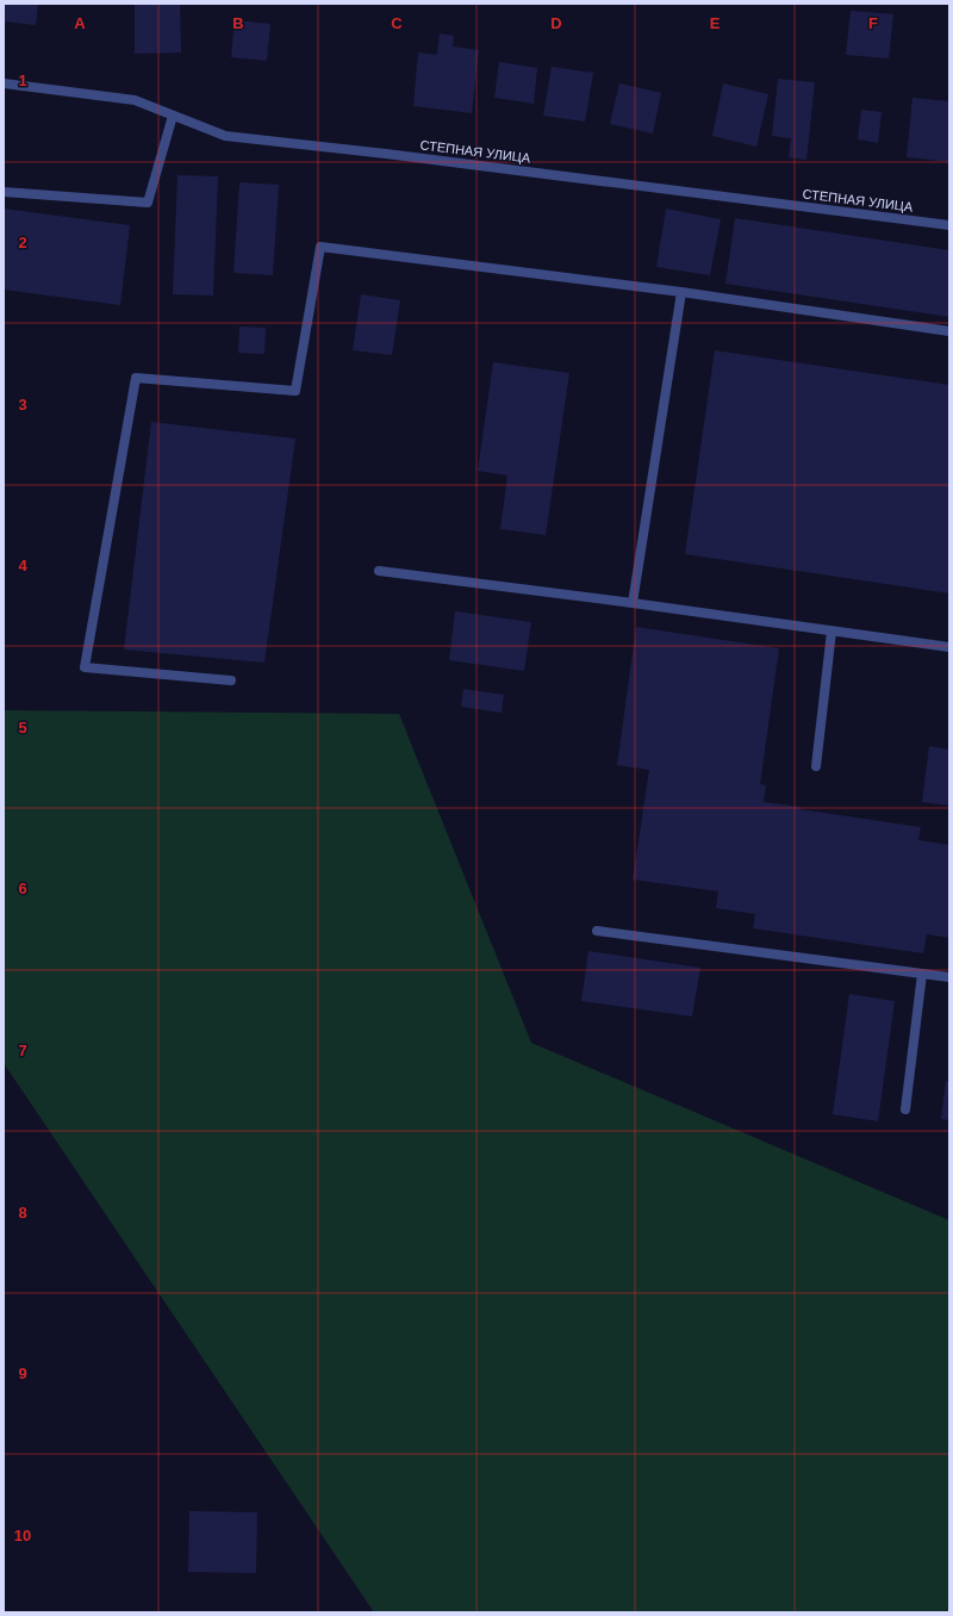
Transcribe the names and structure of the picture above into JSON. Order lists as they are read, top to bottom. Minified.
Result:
{"streets":{"street":["СТЕПНАЯ УЛИЦА"]},"grid":{"columns":["A","B","C","D","E","F"],"rows":["1","2","3","4","5","6","7","8","9","10"]}}
